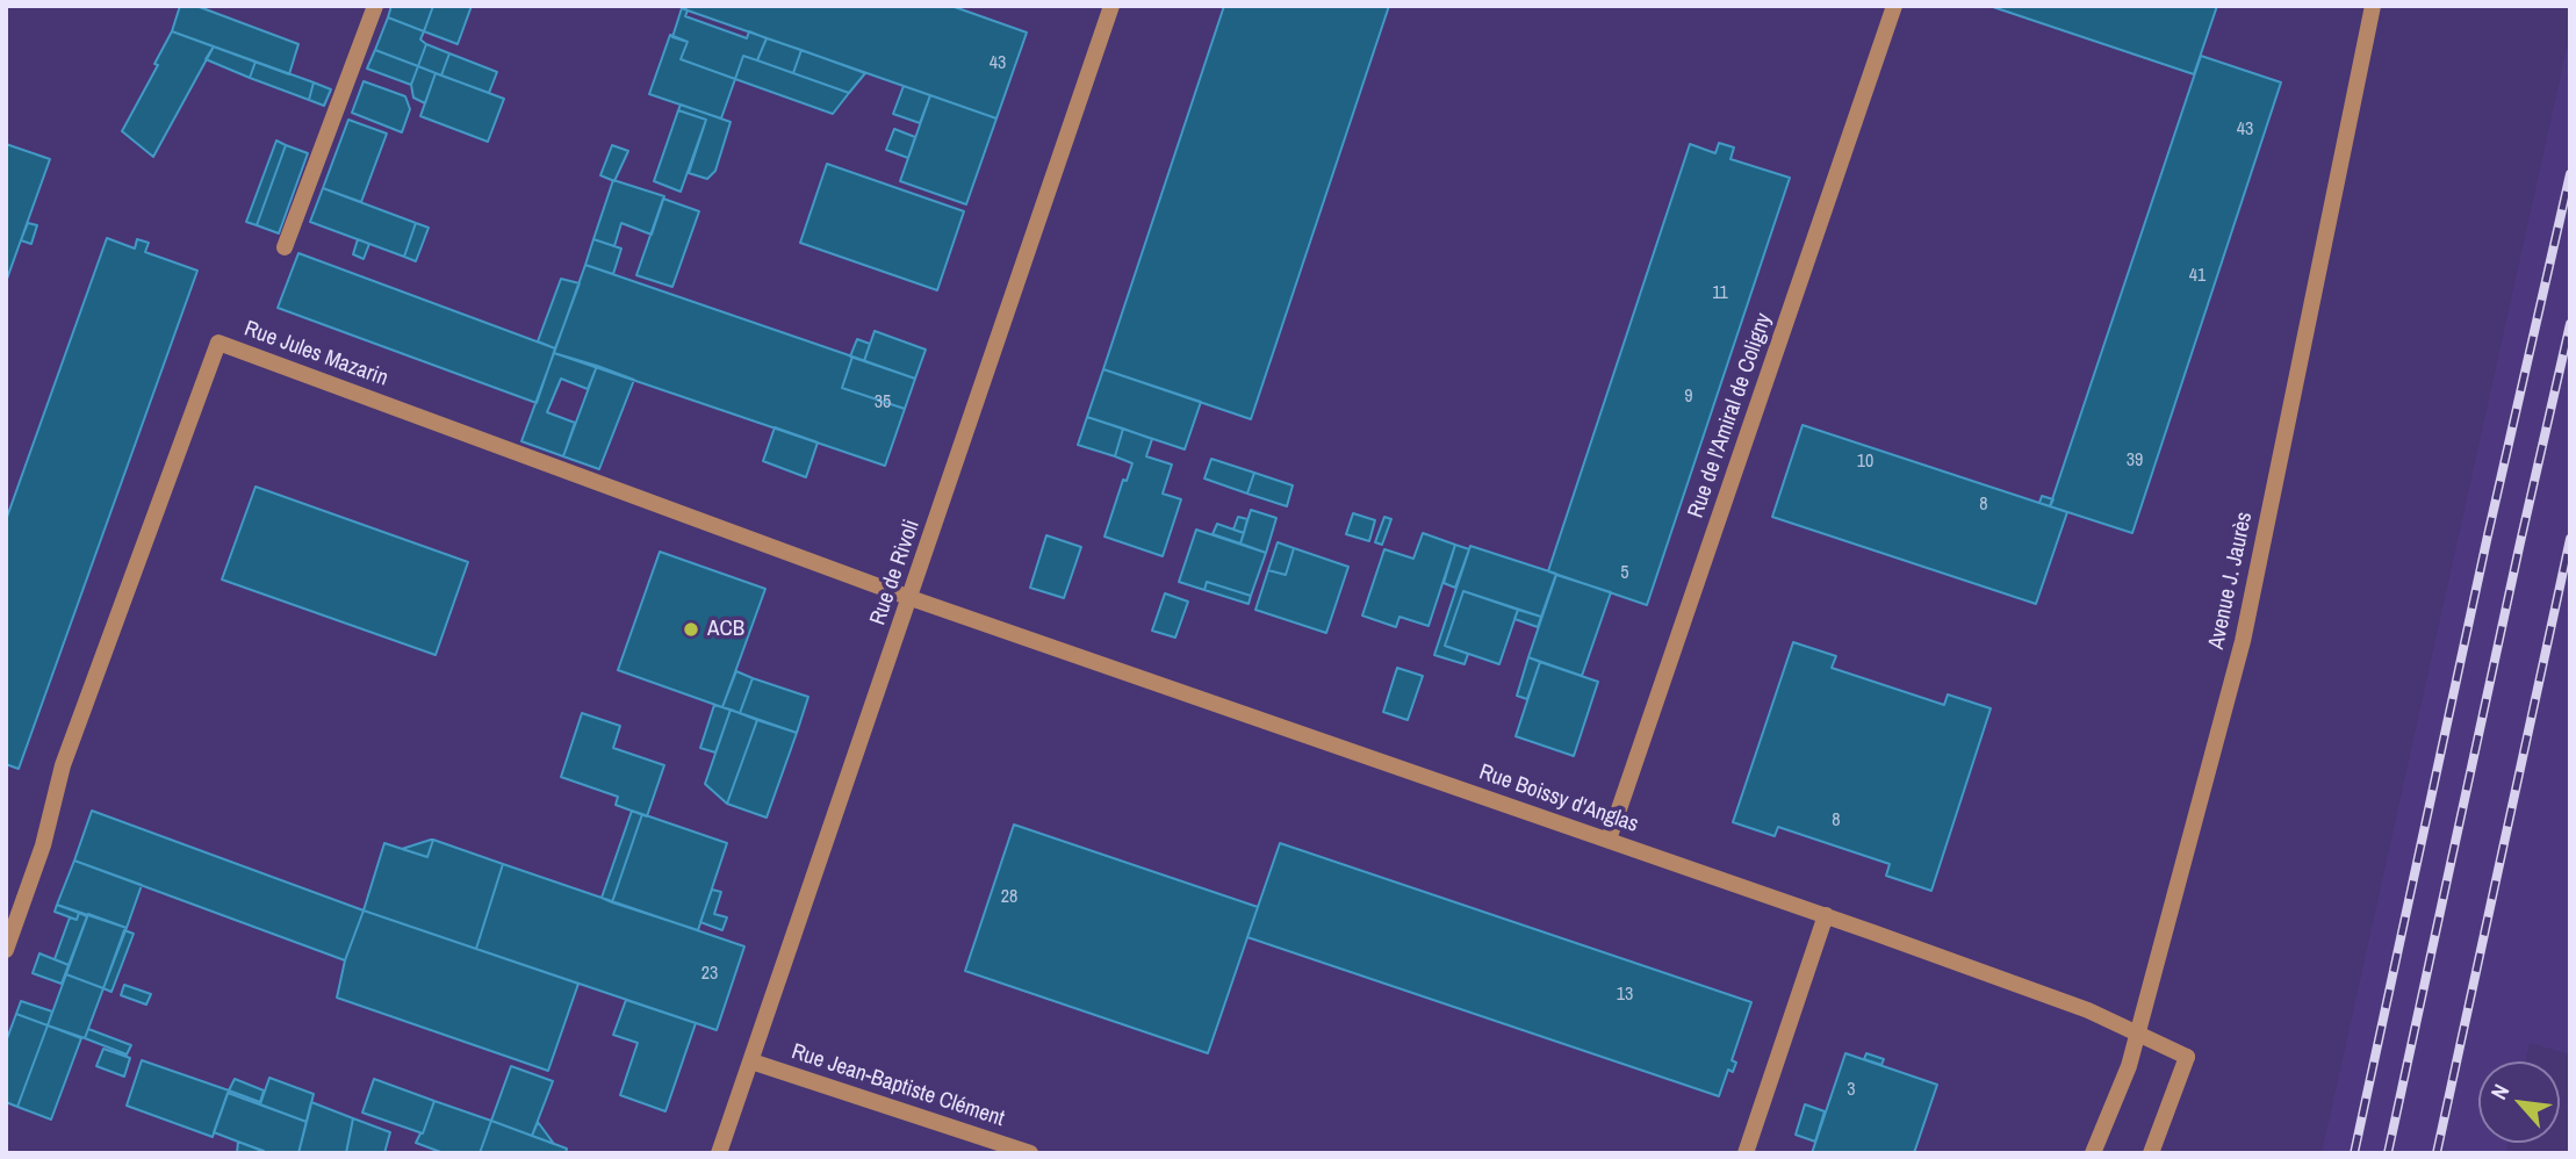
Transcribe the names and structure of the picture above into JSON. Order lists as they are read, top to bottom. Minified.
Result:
{"streets":{"street":["Rue Jules Mazarin","Rue de l'Amiral de Coligny","Rue de Rivoli","Avenue J. Jaurès","Rue Boissy d'Anglas","Rue Jean-Baptiste Clément"]},"crossings":[["Rue Jules Mazarin","Rue de Rivoli"],["Rue Jules Mazarin","Rue Boissy d'Anglas"],["Rue de l'Amiral de Coligny","Rue Boissy d'Anglas"],["Rue de Rivoli","Rue Boissy d'Anglas"],["Rue de Rivoli","Rue Jean-Baptiste Clément"],["Avenue J. Jaurès","Rue Boissy d'Anglas"]],"places":["ACB"],"house_numbers":["43","43","41","11","9","35","39","10","8","5","8","28","23","13","3"],"north":"top left"}
